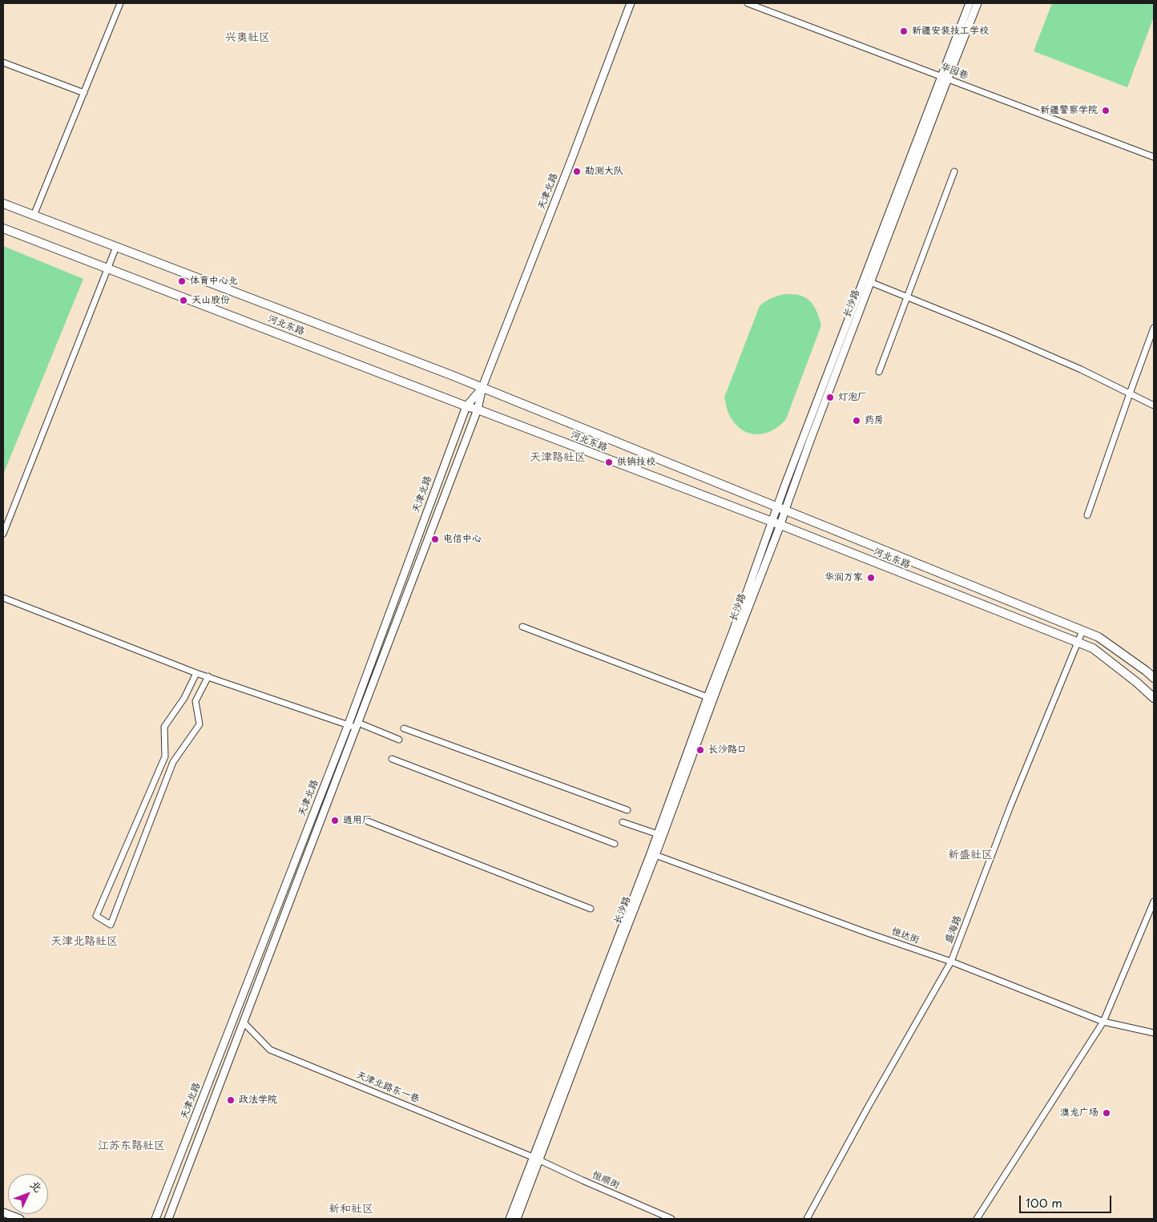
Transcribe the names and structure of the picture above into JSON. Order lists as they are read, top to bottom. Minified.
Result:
{"streets":{"main road":["河北东路"],"street":["华园巷","天津北路","长沙路","盛海路","恒达街","天津北路东一巷","恒顺街"]},"crossings":[["华园巷","长沙路"],["天津北路","河北东路"],["天津北路","天津北路东一巷"],["长沙路","河北东路"],["长沙路","恒达街"],["长沙路","天津北路东一巷"],["长沙路","恒顺街"],["河北东路","盛海路"],["盛海路","恒达街"],["天津北路东一巷","恒顺街"]],"districts":["兴奥社区","天津路社区","新盛社区","天津北路社区","江苏东路社区","新和社区"],"places":["新疆安装技工学校","新疆警察学院","勘测大队","体育中心北","天山股份","灯泡厂","药房","供销技校","电信中心","华润万家","长沙路口","通用厂","政法学院","澳龙广场"],"scale_bar":"100 m","north":"top right"}
